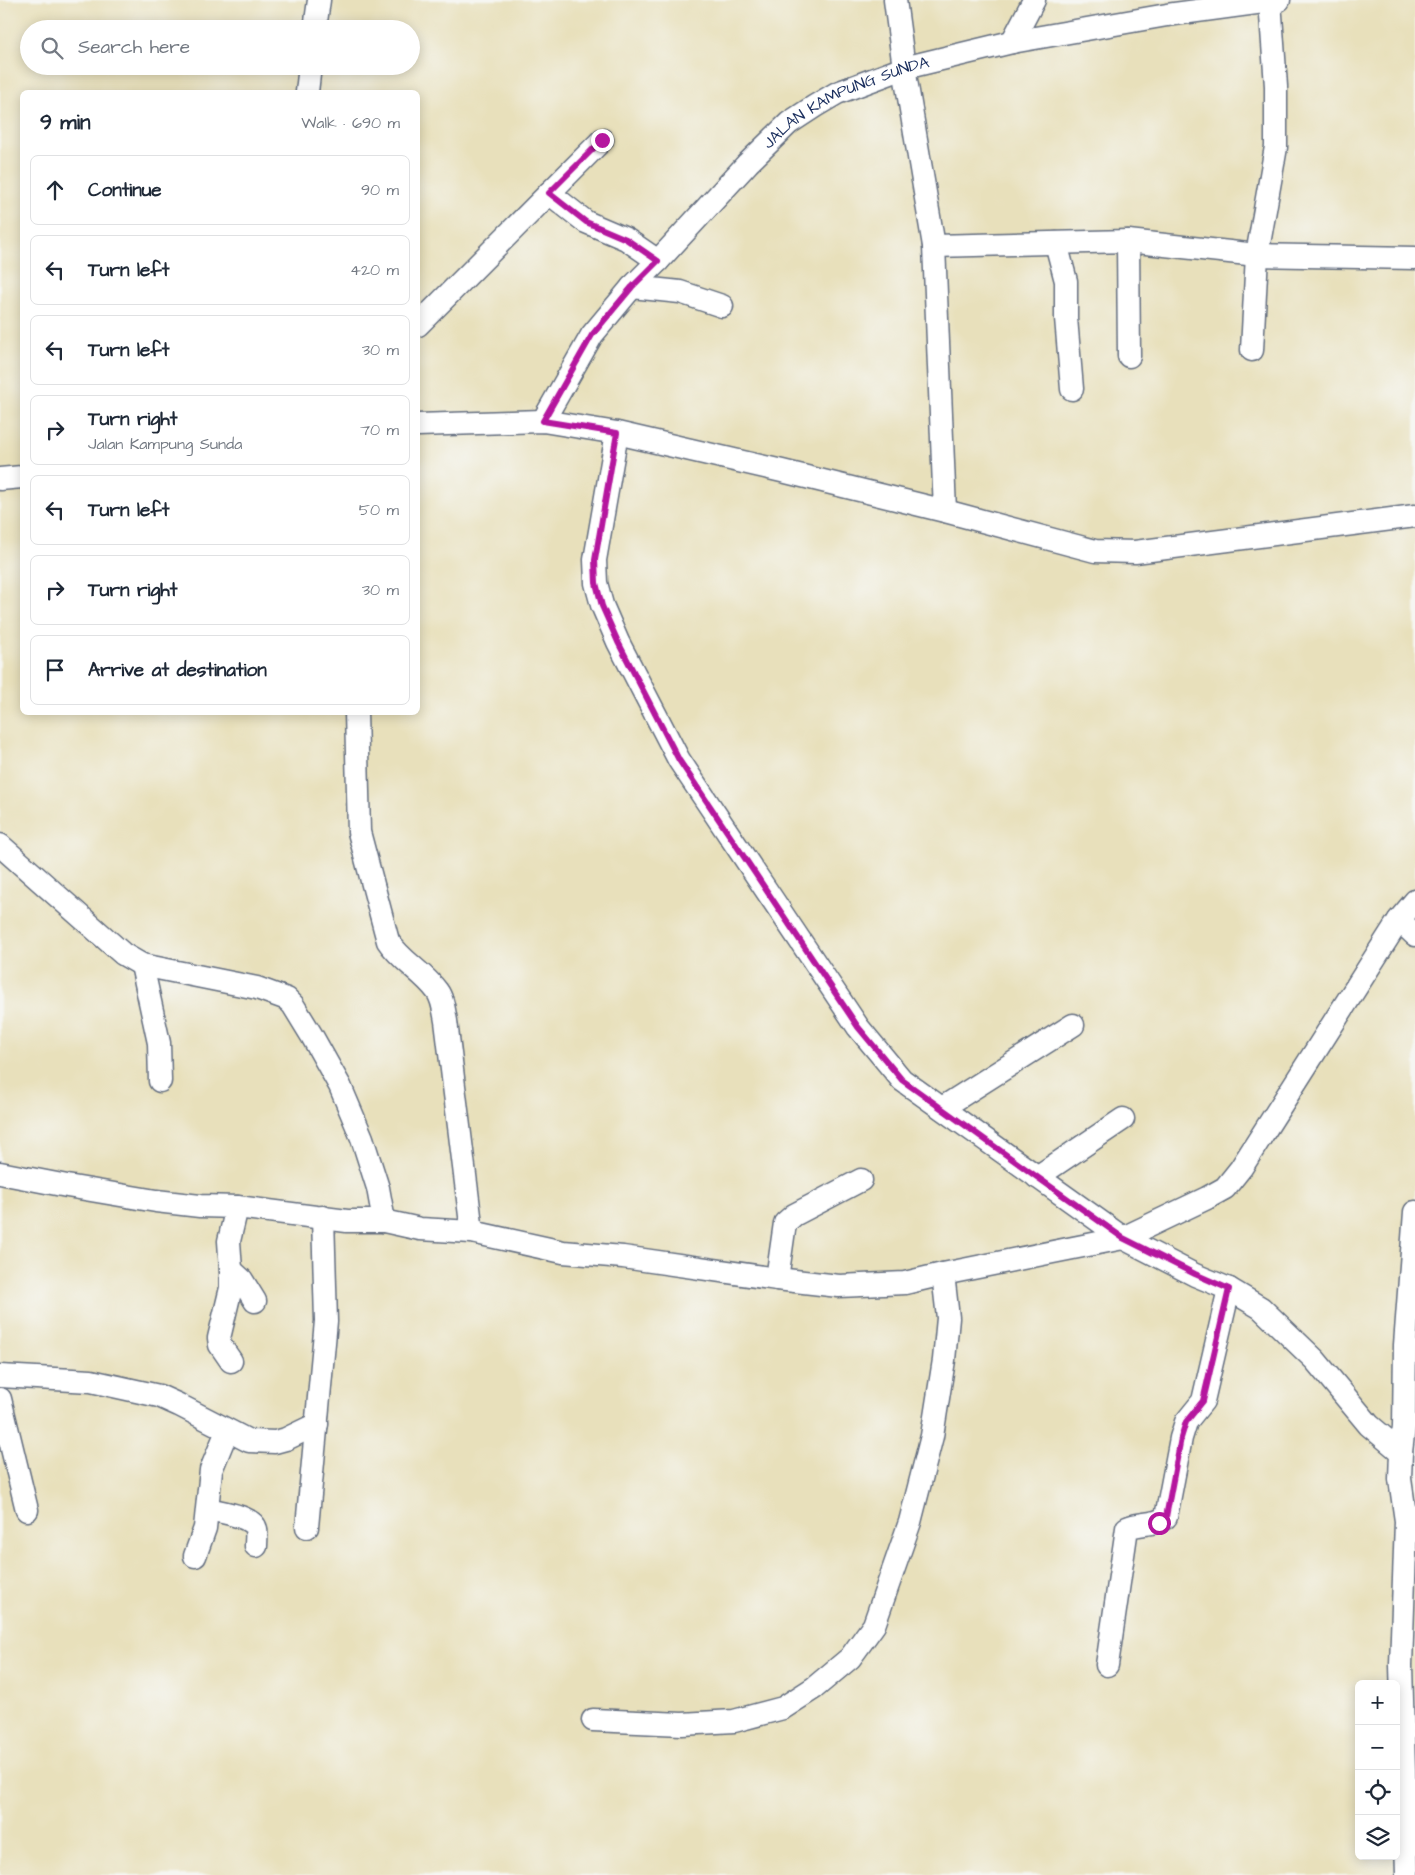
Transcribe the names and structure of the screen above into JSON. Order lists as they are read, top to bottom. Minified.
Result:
{"streets":{"street":["JALAN KAMPUNG SUNDA"]},"page":{"search":"Search here","heading":["9 min","Walk · 690 m"],"list":[["Continue","90 m"],["Turn left","420 m"],["Turn left","30 m"],["Turn right","Jalan Kampung Sunda","70 m"],["Turn left","50 m"],["Turn right","30 m"],"Arrive at destination"],"map_buttons":["+","−"]}}
